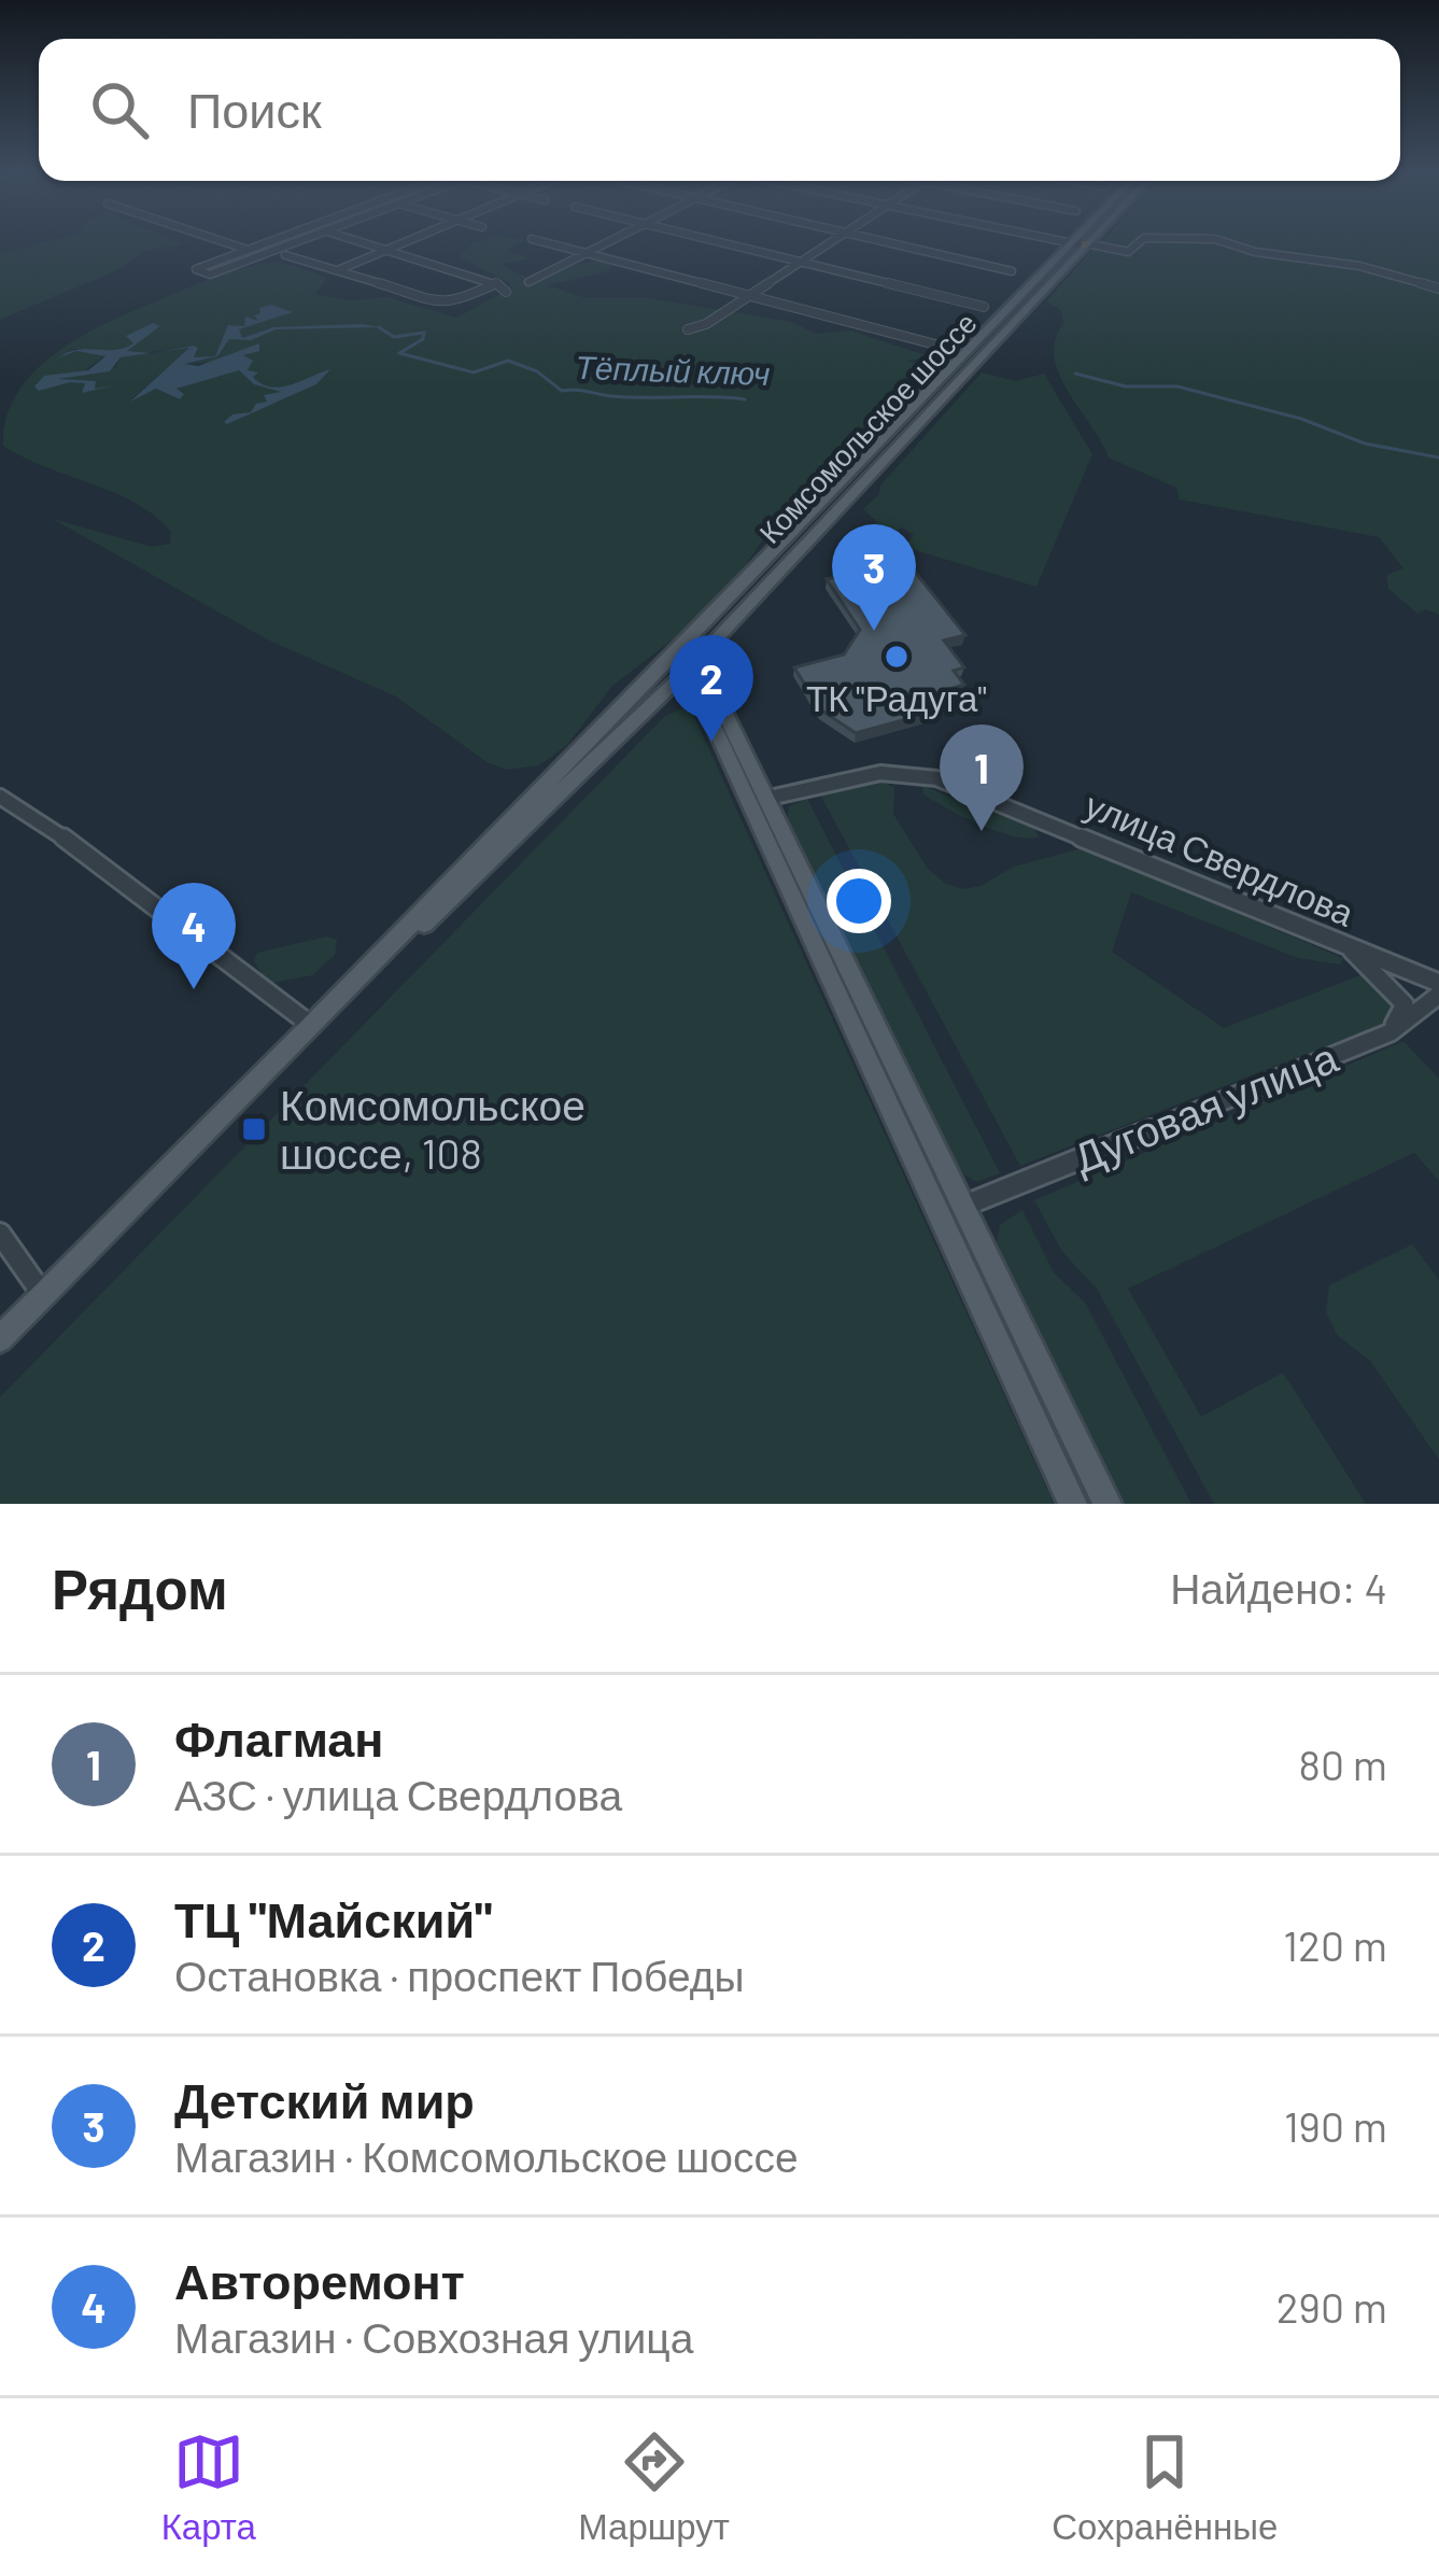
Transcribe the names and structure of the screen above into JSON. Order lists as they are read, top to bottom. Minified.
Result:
{"streets":{"main road":["Комсомольское шоссе"],"street":["улица Свердлова","Дуговая улица"]},"water":["Тёплый ключ"],"places":{"other":["ТК \"Радуга\""],"transit":["Комсомольское шоссе, 108"]},"page":{"search":"Поиск","pins":["3","2","1","4"],"heading":["Рядом","Найдено: 4"],"list":[{"mark":"1","name":"Флагман","note":"АЗС · улица Свердлова","value":"80 m"},{"mark":"2","name":"ТЦ \"Майский\"","note":"Остановка · проспект Победы","value":"120 m"},{"mark":"3","name":"Детский мир","note":"Магазин · Комсомольское шоссе","value":"190 m"},{"mark":"4","name":"Авторемонт","note":"Магазин · Совхозная улица","value":"290 m"}],"nav":["Карта","Маршрут","Сохранённые"]}}
